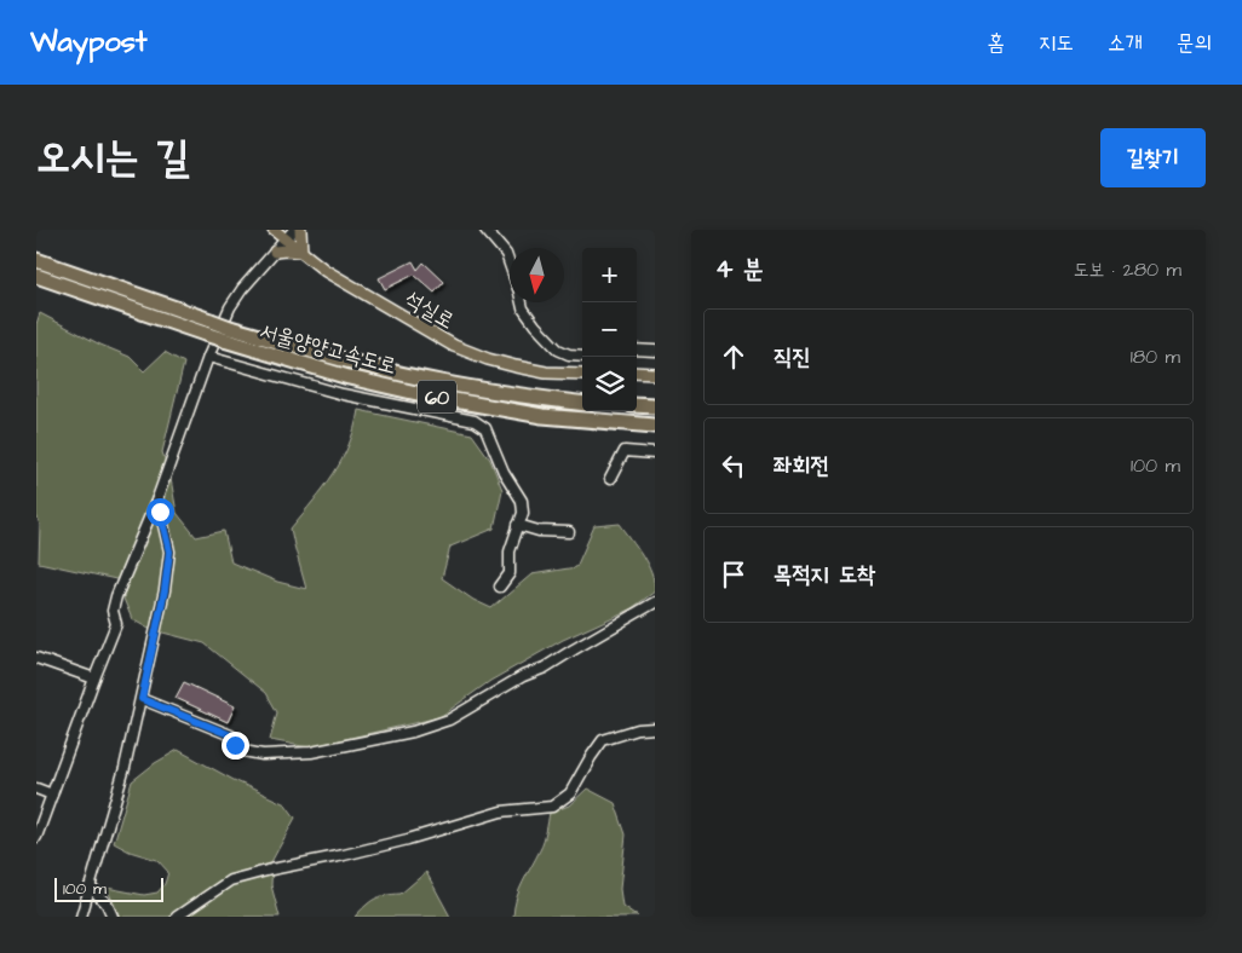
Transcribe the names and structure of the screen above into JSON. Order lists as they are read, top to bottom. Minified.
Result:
{"streets":{"highway":["서울양양고속도로","60"],"main road":["석실로"]},"scale_bar":"100 m","north":"bottom","page":{"header":"Waypost","nav":["홈","지도","소개","문의"],"title":"오시는 길","buttons":"길찾기","heading":["4 분","도보 · 280 m"],"map_buttons":["+","−"],"list":[["직진","180 m"],["좌회전","100 m"],"목적지 도착"],"scale":"100 m"}}
